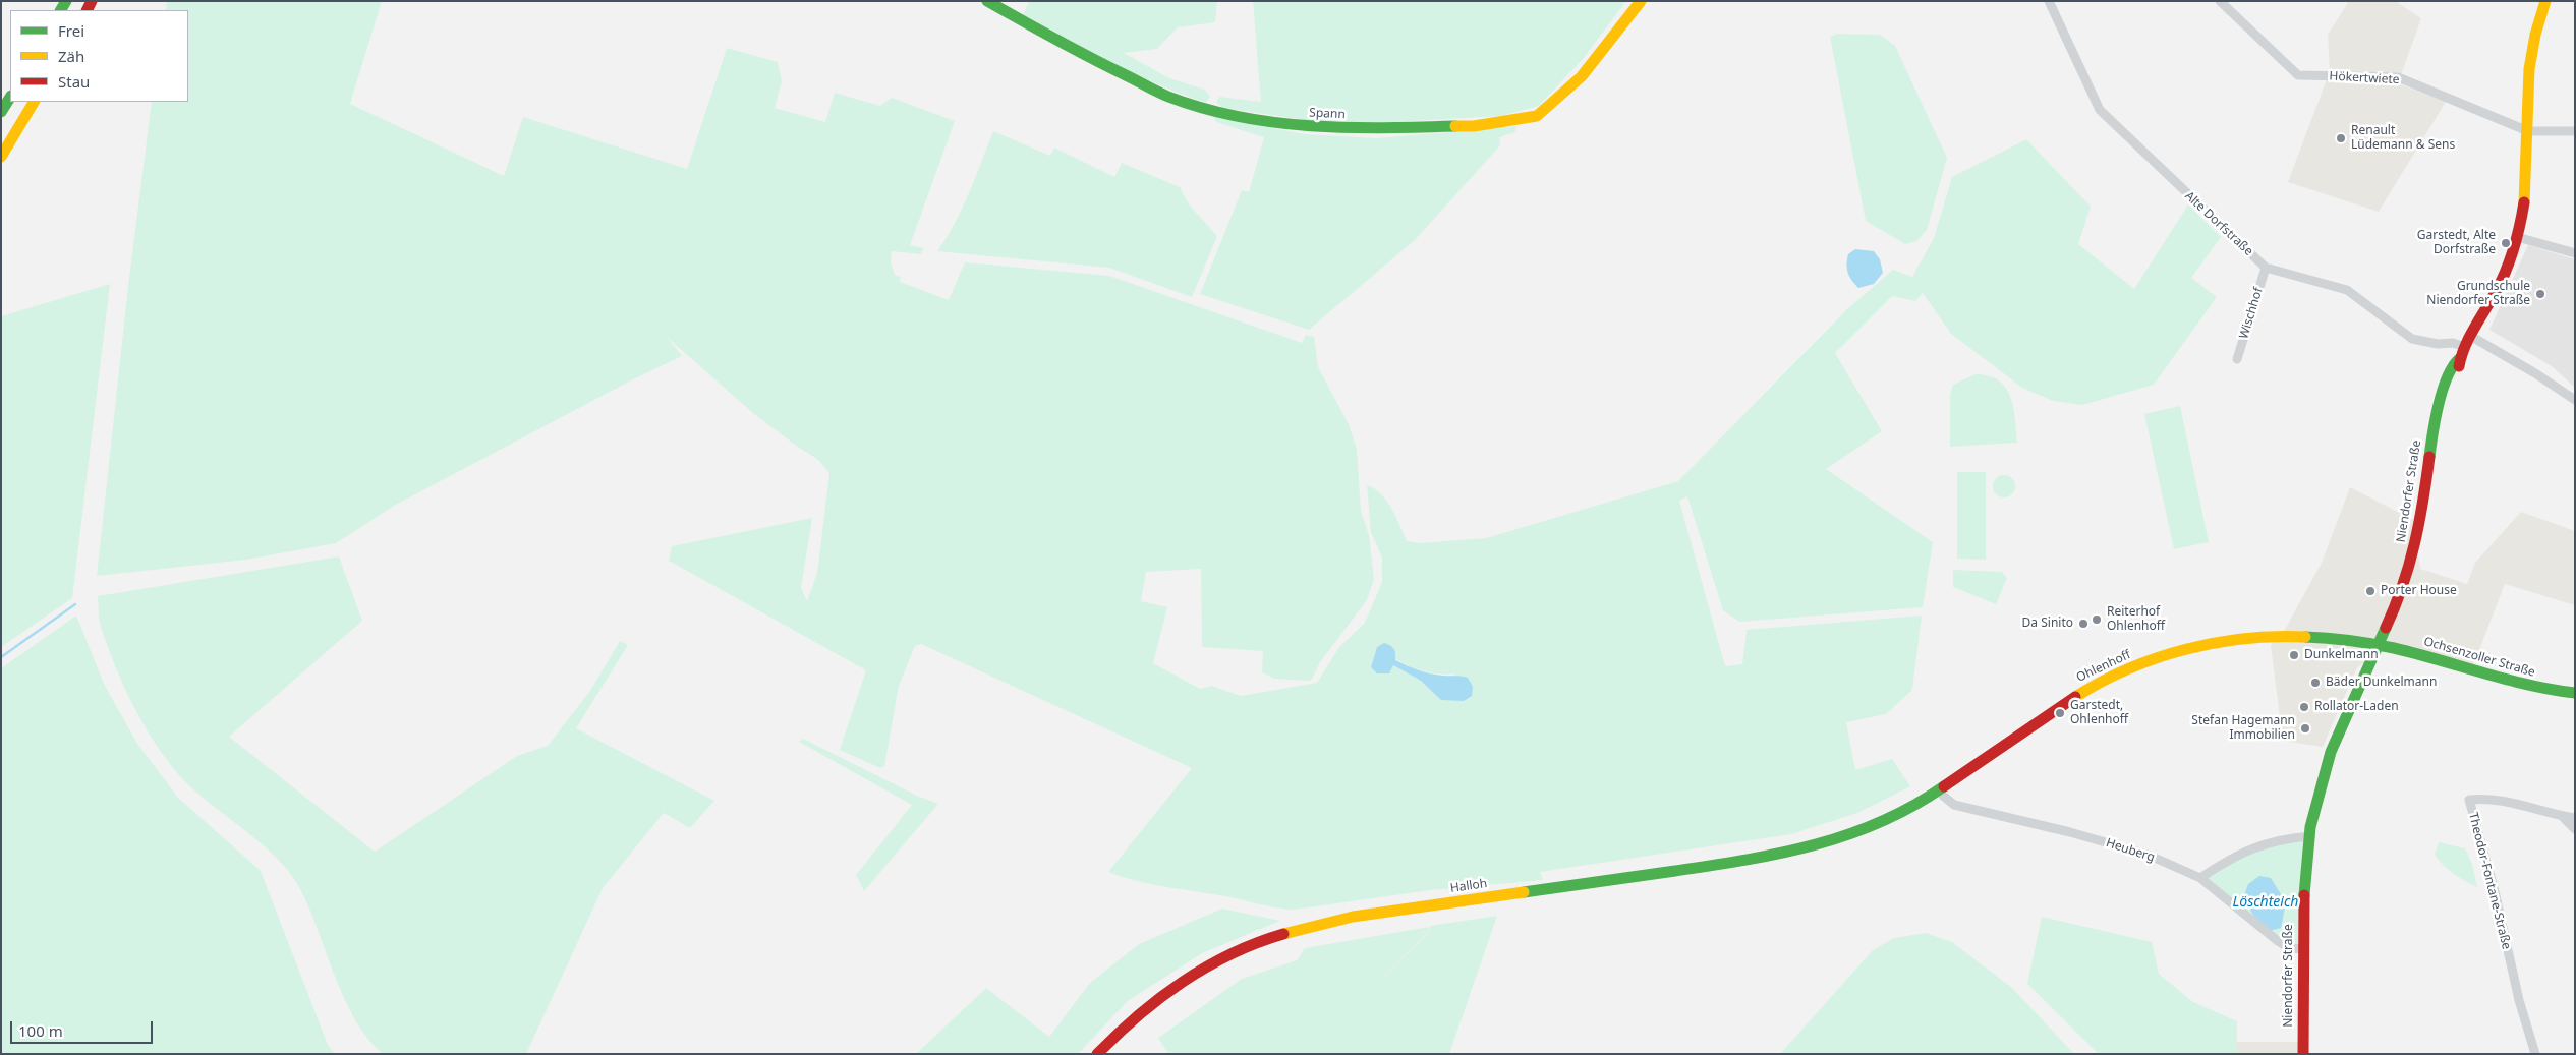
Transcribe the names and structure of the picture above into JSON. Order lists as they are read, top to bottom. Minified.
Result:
{"streets":{"main road":["Spann","Niendorfer Straße","Ochsenzoller Straße","Ohlenhoff","Halloh"],"street":["Hökertwiete","Alte Dorfstraße","Wischhof","Heuberg","Theodor-Fontane-Straße"]},"crossings":[["Hökertwiete","Niendorfer Straße"],["Alte Dorfstraße","Wischhof"],["Alte Dorfstraße","Niendorfer Straße"],["Niendorfer Straße","Ochsenzoller Straße"],["Niendorfer Straße","Ohlenhoff"],["Niendorfer Straße","Heuberg"],["Ochsenzoller Straße","Ohlenhoff"],["Ohlenhoff","Heuberg"],["Ohlenhoff","Halloh"]],"water":["Löschteich"],"places":["Renault Lüdemann & Sens","Garstedt, Alte Dorfstraße","Grundschule Niendorfer Straße","Porter House","Reiterhof Ohlenhoff","Da Sinito","Dunkelmann","Bäder Dunkelmann","Rollator-Laden","Garstedt, Ohlenhoff","Stefan Hagemann Immobilien"],"legend":["Frei","Zäh","Stau"],"scale_bar":"100 m"}
